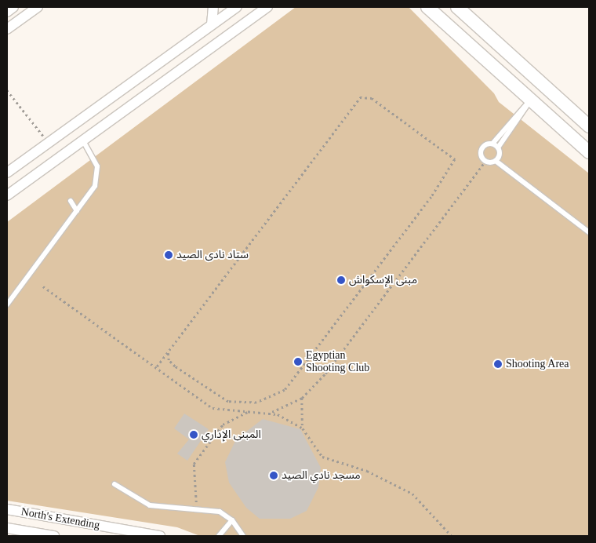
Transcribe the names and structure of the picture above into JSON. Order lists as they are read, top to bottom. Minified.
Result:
{"streets":{"street":["North's Extending"]},"places":["ستاد نادى الصيد","مبنى الإسكواش","Egyptian Shooting Club","Shooting Area","المبنى الإداري","مسجد نادي الصيد"]}
